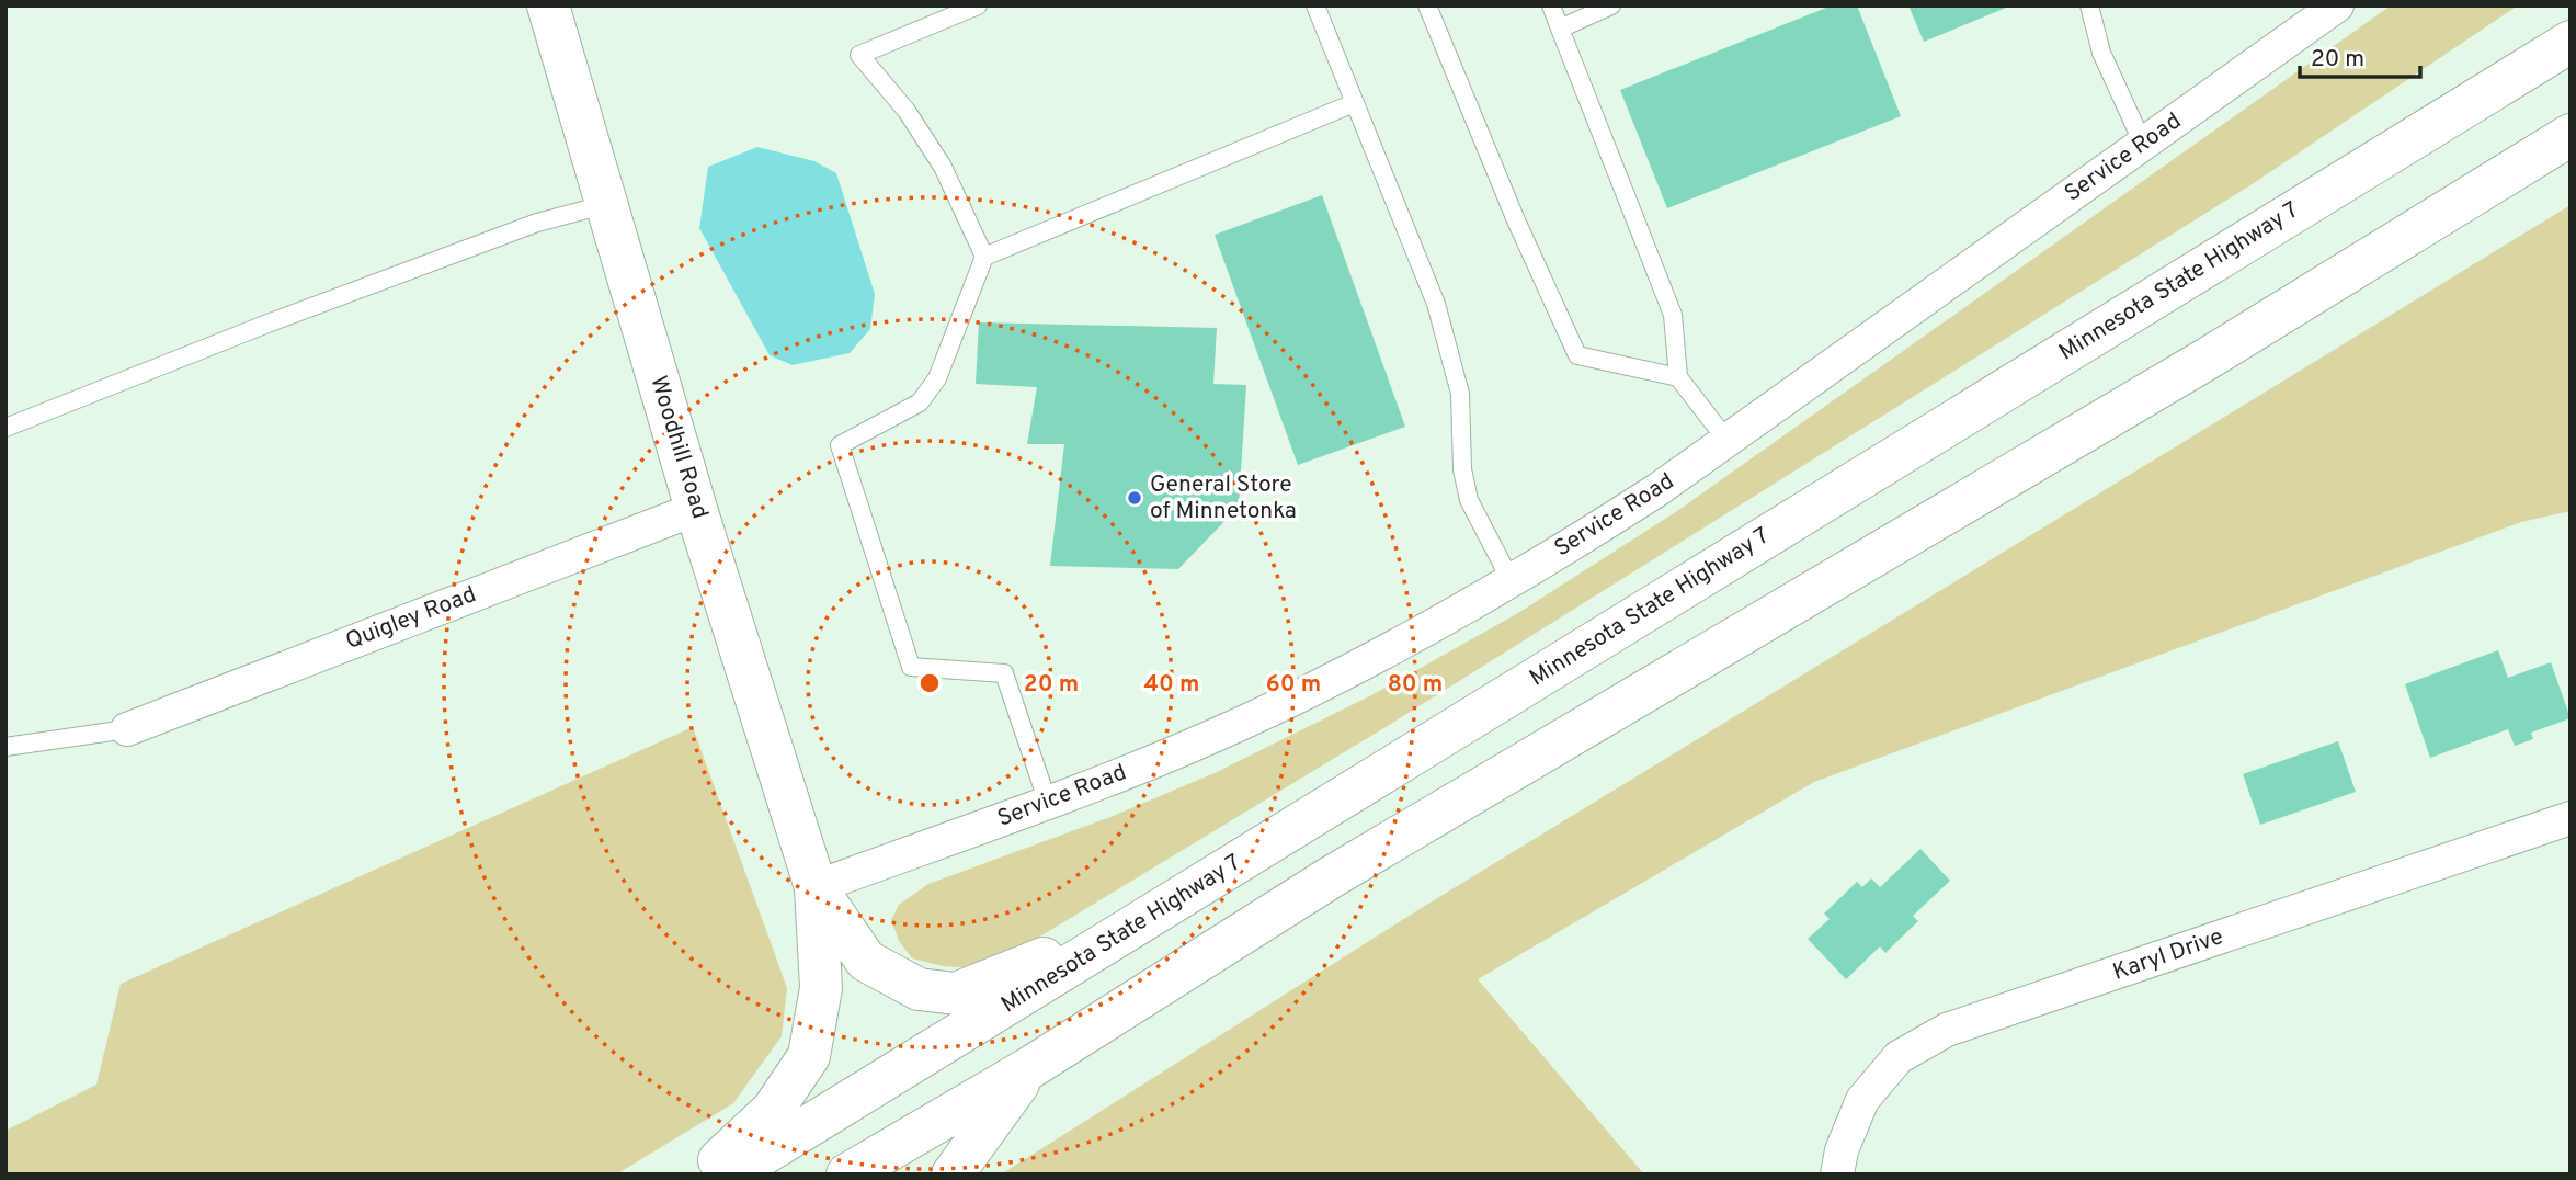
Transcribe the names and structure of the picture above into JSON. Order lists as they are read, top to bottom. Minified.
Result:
{"streets":{"main road":["Minnesota State Highway 7","Woodhill Road"],"street":["Service Road","Quigley Road","Karyl Drive"]},"crossings":[["Service Road","Woodhill Road"],["Woodhill Road","Quigley Road"]],"places":["General Store of Minnetonka"],"scale_bar":"20 m","rings":["20 m","40 m","60 m","80 m"]}
